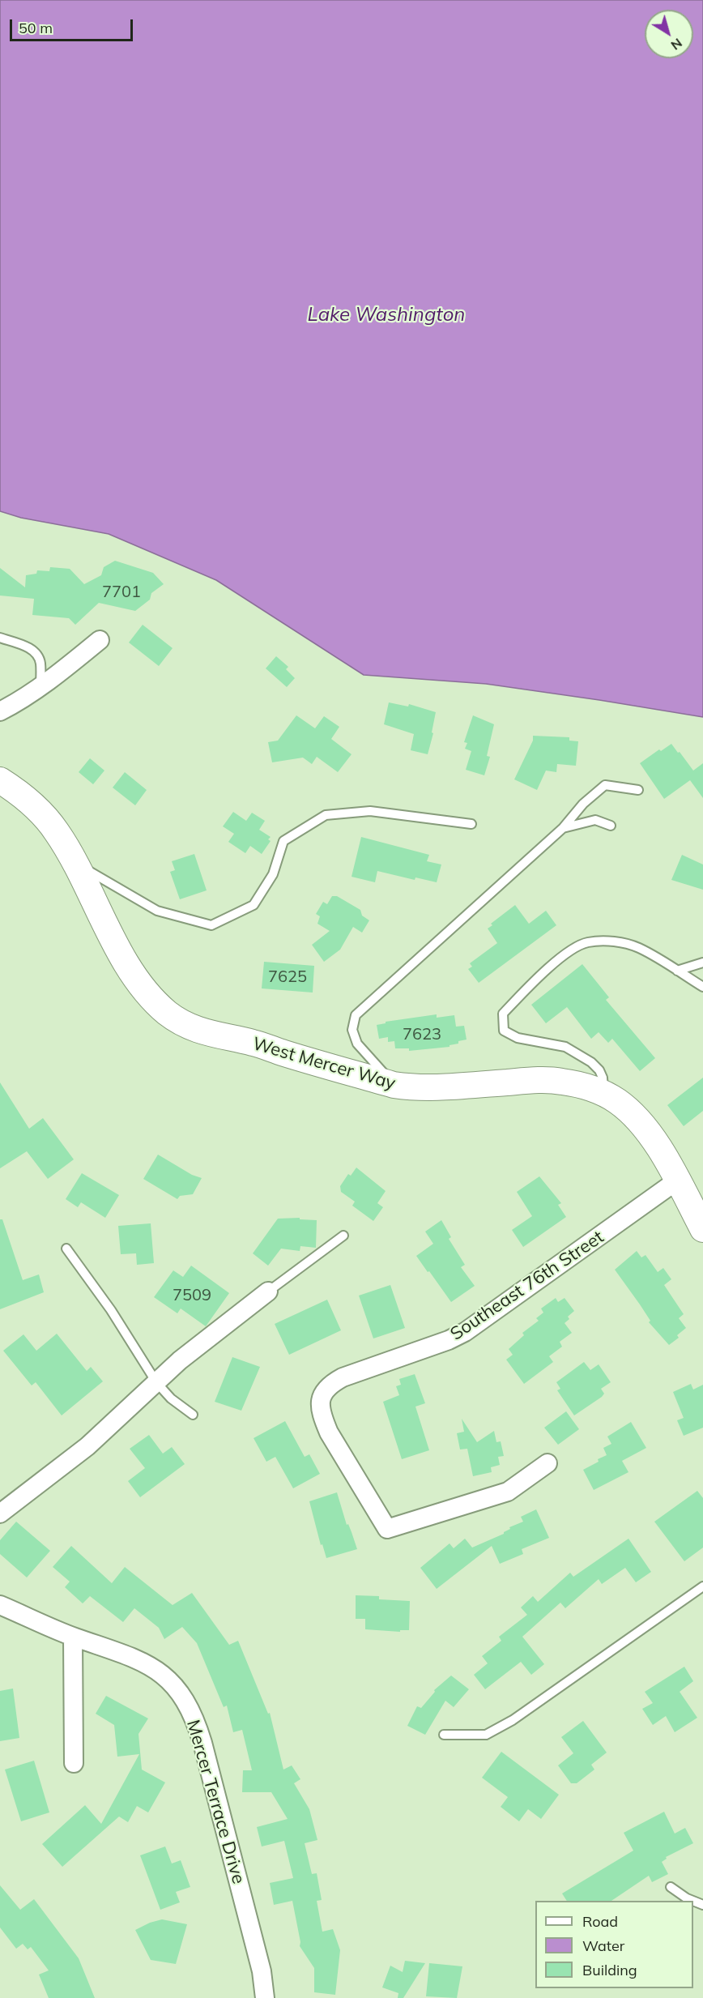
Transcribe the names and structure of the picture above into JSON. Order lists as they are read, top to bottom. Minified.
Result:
{"streets":{"street":["West Mercer Way","Southeast 76th Street","Mercer Terrace Drive"]},"crossings":[["West Mercer Way","Southeast 76th Street"]],"water":["Lake Washington"],"house_numbers":["7701","7625","7623","7509"],"legend":["Road","Water","Building"],"scale_bar":"50 m","north":"bottom right"}
